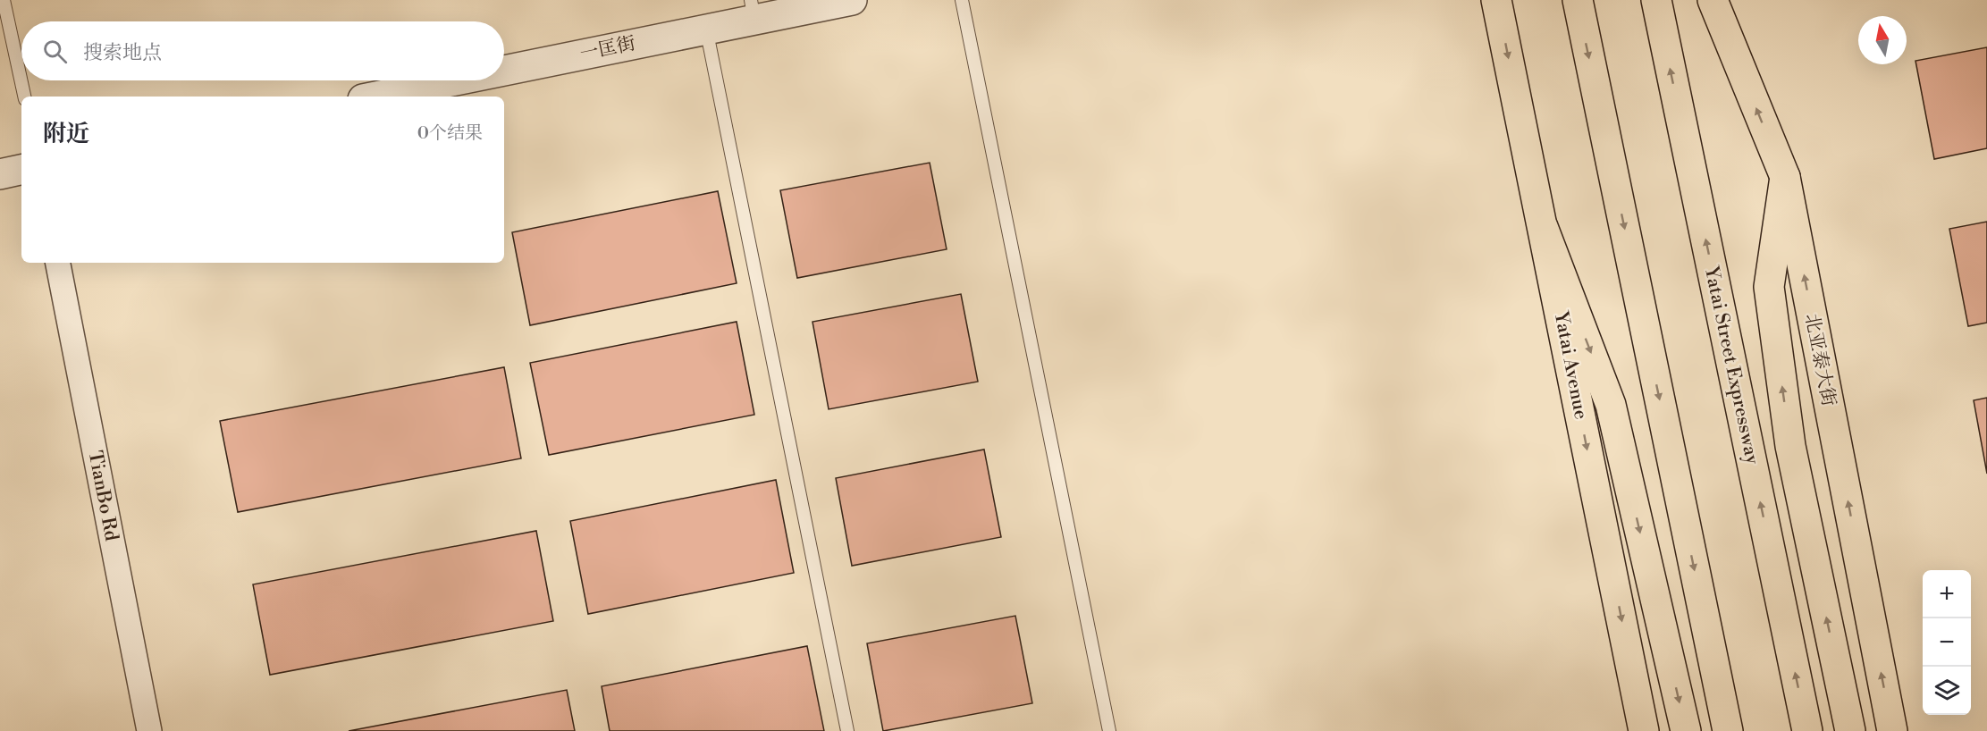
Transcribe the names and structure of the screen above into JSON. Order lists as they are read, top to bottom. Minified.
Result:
{"streets":{"main road":["北亚泰大街","Yatai Avenue","Yatai Street Expressway"],"street":["一匡街","TianBo Rd"]},"north":"top","page":{"search":"搜索地点","heading":["附近","0个结果"],"map_buttons":["+","−"]}}
